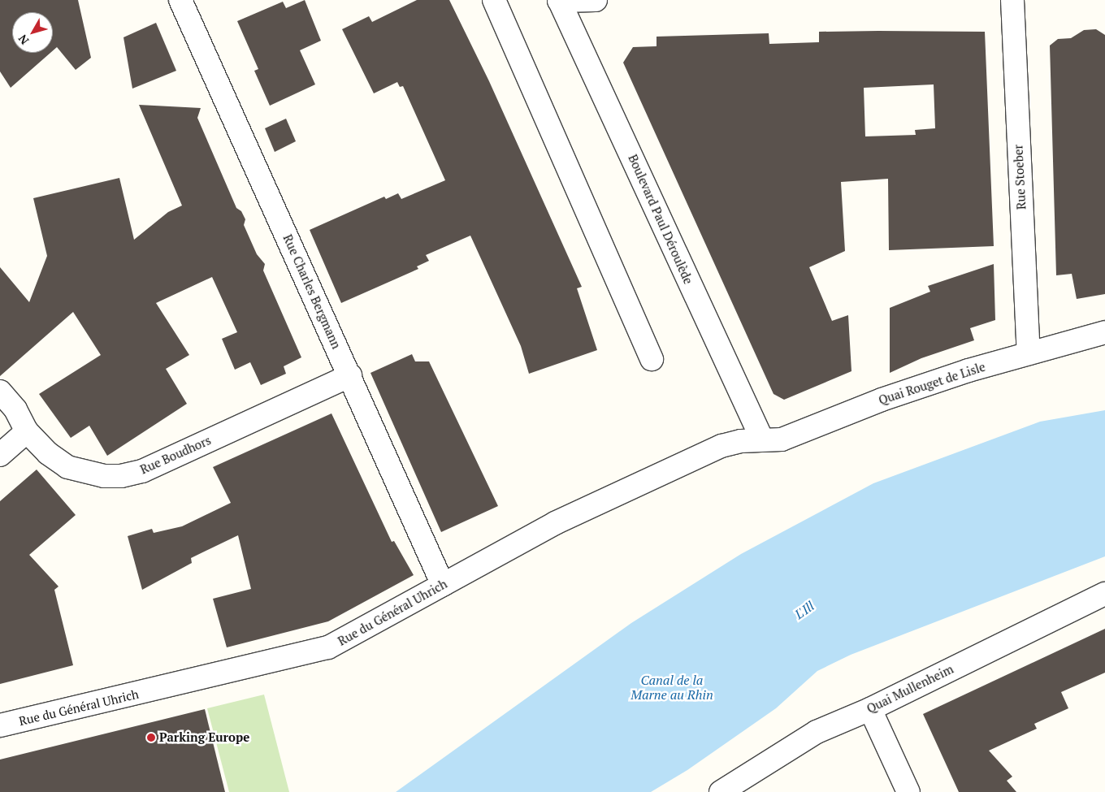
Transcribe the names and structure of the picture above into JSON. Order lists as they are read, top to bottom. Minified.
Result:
{"streets":{"street":["Rue Stoeber","Boulevard Paul Déroulède","Rue Charles Bergmann","Quai Rouget de Lisle","Rue Boudhors","Rue du Général Uhrich","Quai Mullenheim"]},"crossings":[["Rue Stoeber","Quai Rouget de Lisle"],["Boulevard Paul Déroulède","Quai Rouget de Lisle"],["Boulevard Paul Déroulède","Rue du Général Uhrich"],["Rue Charles Bergmann","Rue Boudhors"],["Rue Charles Bergmann","Rue du Général Uhrich"],["Quai Rouget de Lisle","Rue du Général Uhrich"]],"water":["L'Ill","Canal de la Marne au Rhin"],"places":["Parking Europe"],"north":"bottom left"}
